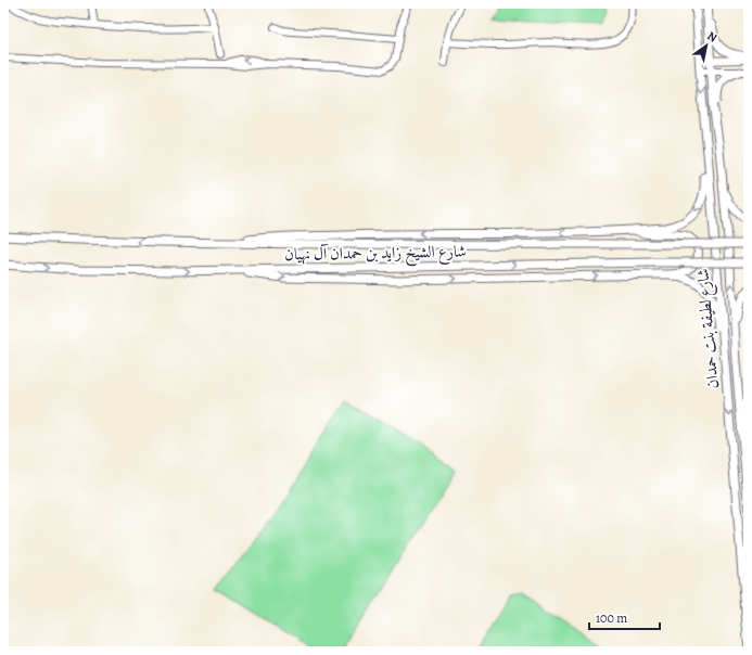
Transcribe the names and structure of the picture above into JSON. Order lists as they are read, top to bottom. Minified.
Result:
{"streets":{"main road":["شارع الشيخ زايد بن حمدان آل نهيان","شارع لطيفة بنت حمدان"]},"scale_bar":"100 m","north":"top right"}
